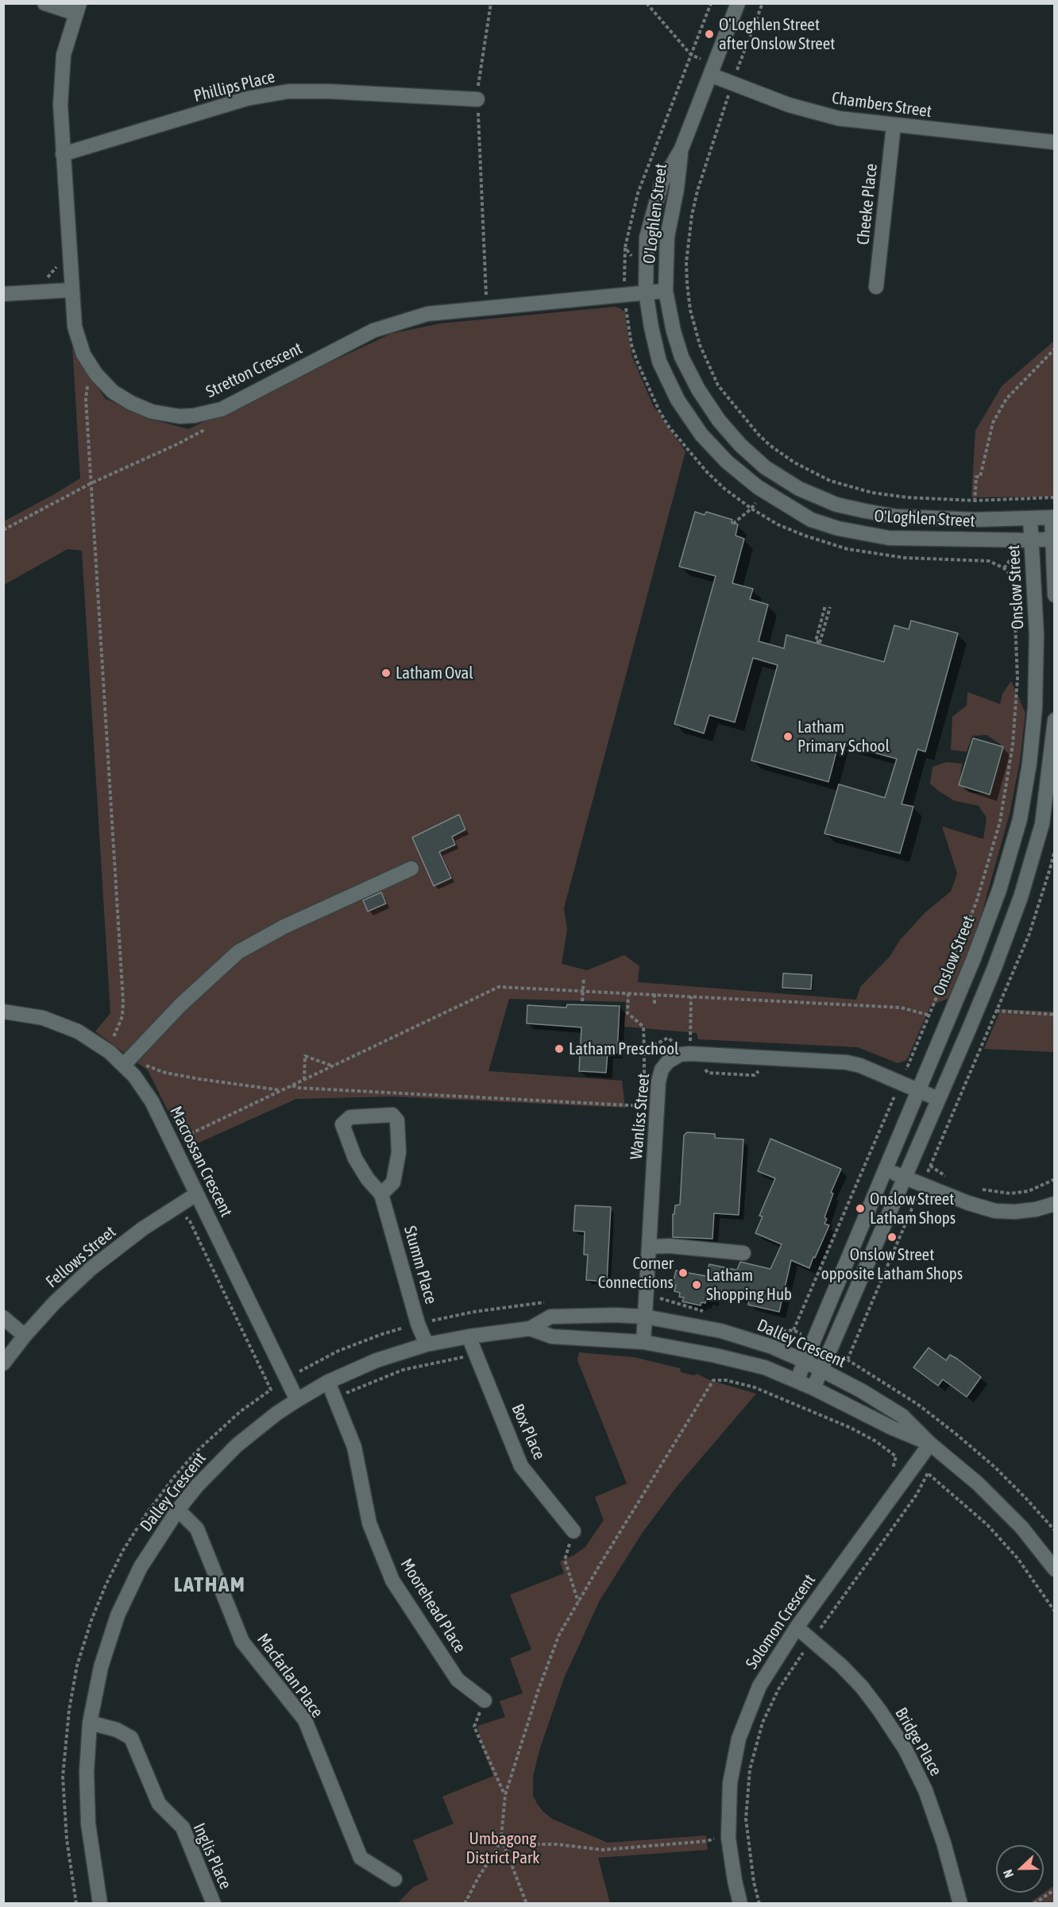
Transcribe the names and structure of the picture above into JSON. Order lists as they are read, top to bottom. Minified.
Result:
{"streets":{"street":["Phillips Place","Chambers Street","Cheeke Place","O'Loghlen Street","Stretton Crescent","Onslow Street","Wanliss Street","Macrossan Crescent","Fellows Street","Stumm Place","Dalley Crescent","Box Place","Moorehead Place","Solomon Crescent","Macfarlan Place","Bridge Place","Inglis Place"]},"crossings":[["Phillips Place","Stretton Crescent"],["Chambers Street","Cheeke Place"],["Chambers Street","O'Loghlen Street"],["O'Loghlen Street","Stretton Crescent"],["O'Loghlen Street","Onslow Street"],["Onslow Street","Wanliss Street"],["Onslow Street","Dalley Crescent"],["Wanliss Street","Dalley Crescent"],["Macrossan Crescent","Fellows Street"],["Macrossan Crescent","Dalley Crescent"],["Stumm Place","Dalley Crescent"],["Dalley Crescent","Box Place"],["Dalley Crescent","Moorehead Place"],["Dalley Crescent","Solomon Crescent"],["Dalley Crescent","Macfarlan Place"],["Dalley Crescent","Inglis Place"],["Solomon Crescent","Bridge Place"]],"districts":["LATHAM"],"parks":["Umbagong District Park"],"places":["O'Loghlen Street after Onslow Street","Latham Oval","Latham Primary School","Latham Preschool","Onslow Street Latham Shops","Onslow Street opposite Latham Shops","Corner Connections","Latham Shopping Hub"],"north":"left"}
